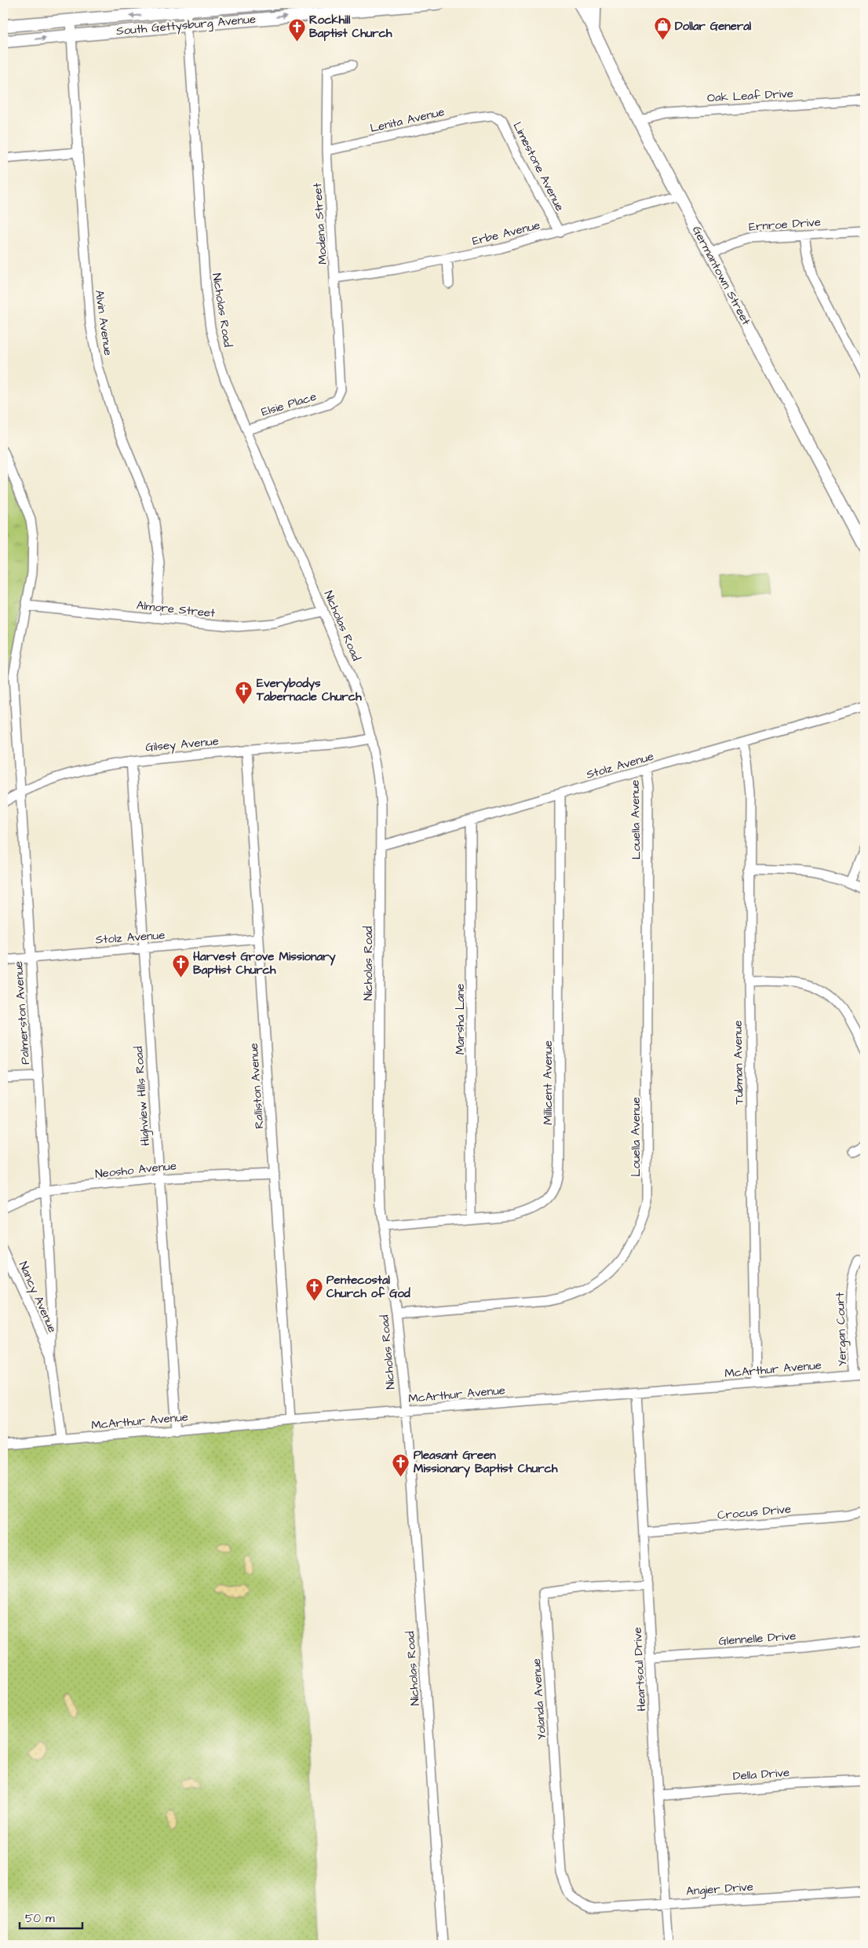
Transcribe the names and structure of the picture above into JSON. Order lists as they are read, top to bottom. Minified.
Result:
{"streets":{"main road":["South Gettysburg Avenue","Germantown Street"],"street":["Oak Leaf Drive","Lenita Avenue","Limestone Avenue","Modena Street","Ernroe Drive","Erbe Avenue","Nicholas Road","Alvin Avenue","Elsie Place","Almore Street","Gilsey Avenue","Stolz Avenue","Louella Avenue","Palmerston Avenue","Marsha Lane","Tubman Avenue","Millicent Avenue","Ralliston Avenue","Highview Hills Road","Neosho Avenue","Nancy Avenue","Yergan Court","McArthur Avenue","Crocus Drive","Glennelle Drive","Heartsoul Drive","Yolanda Avenue","Della Drive","Angier Drive"]},"crossings":[["South Gettysburg Avenue","Nicholas Road"],["South Gettysburg Avenue","Alvin Avenue"],["Oak Leaf Drive","Germantown Street"],["Lenita Avenue","Limestone Avenue"],["Lenita Avenue","Modena Street"],["Limestone Avenue","Erbe Avenue"],["Modena Street","Erbe Avenue"],["Modena Street","Elsie Place"],["Ernroe Drive","Germantown Street"],["Erbe Avenue","Germantown Street"],["Nicholas Road","Elsie Place"],["Nicholas Road","Almore Street"],["Nicholas Road","Gilsey Avenue"],["Nicholas Road","Stolz Avenue"],["Nicholas Road","Louella Avenue"],["Nicholas Road","Millicent Avenue"],["Nicholas Road","McArthur Avenue"],["Alvin Avenue","Almore Street"],["Almore Street","Palmerston Avenue"],["Gilsey Avenue","Palmerston Avenue"],["Gilsey Avenue","Ralliston Avenue"],["Gilsey Avenue","Highview Hills Road"],["Stolz Avenue","Louella Avenue"],["Stolz Avenue","Palmerston Avenue"],["Stolz Avenue","Marsha Lane"],["Stolz Avenue","Tubman Avenue"],["Stolz Avenue","Millicent Avenue"],["Stolz Avenue","Ralliston Avenue"],["Stolz Avenue","Highview Hills Road"],["Palmerston Avenue","Neosho Avenue"],["Palmerston Avenue","Nancy Avenue"],["Palmerston Avenue","McArthur Avenue"],["Marsha Lane","Millicent Avenue"],["Tubman Avenue","McArthur Avenue"],["Ralliston Avenue","Neosho Avenue"],["Ralliston Avenue","McArthur Avenue"],["Highview Hills Road","Neosho Avenue"],["Highview Hills Road","McArthur Avenue"],["Yergan Court","McArthur Avenue"],["McArthur Avenue","Heartsoul Drive"],["Crocus Drive","Heartsoul Drive"],["Glennelle Drive","Heartsoul Drive"],["Heartsoul Drive","Yolanda Avenue"],["Heartsoul Drive","Della Drive"],["Heartsoul Drive","Angier Drive"],["Yolanda Avenue","Angier Drive"]],"places":{"shop":["Dollar General"],"church":["Rockhill Baptist Church","Everybodys Tabernacle Church","Harvest Grove Missionary Baptist Church","Pentecostal Church of God","Pleasant Green Missionary Baptist Church"]},"scale_bar":"50 m"}
